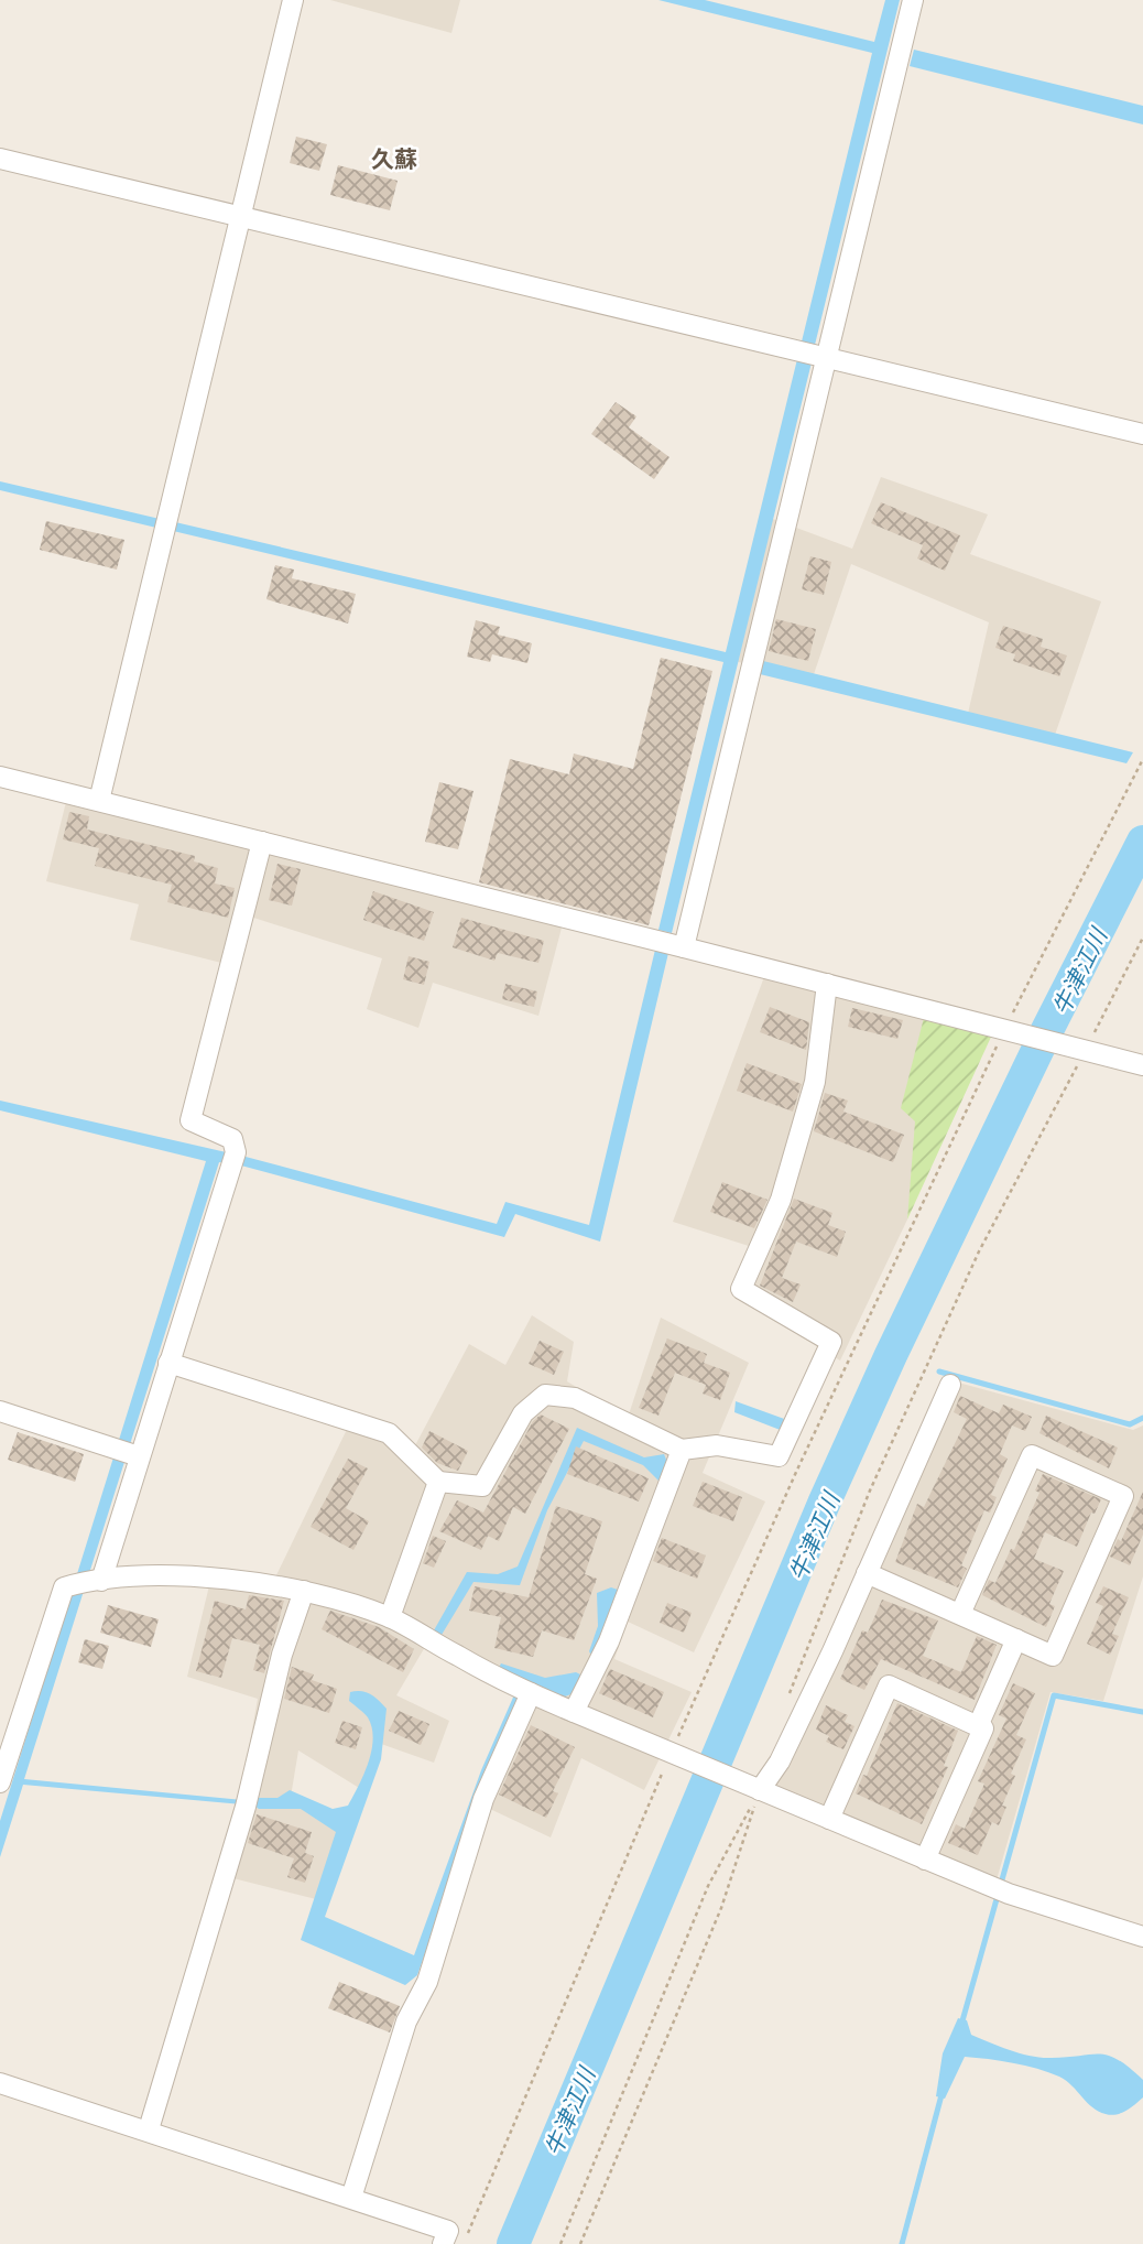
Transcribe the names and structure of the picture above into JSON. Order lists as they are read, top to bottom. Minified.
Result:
{"districts":["久蘇"],"water":["牛津江川"]}
